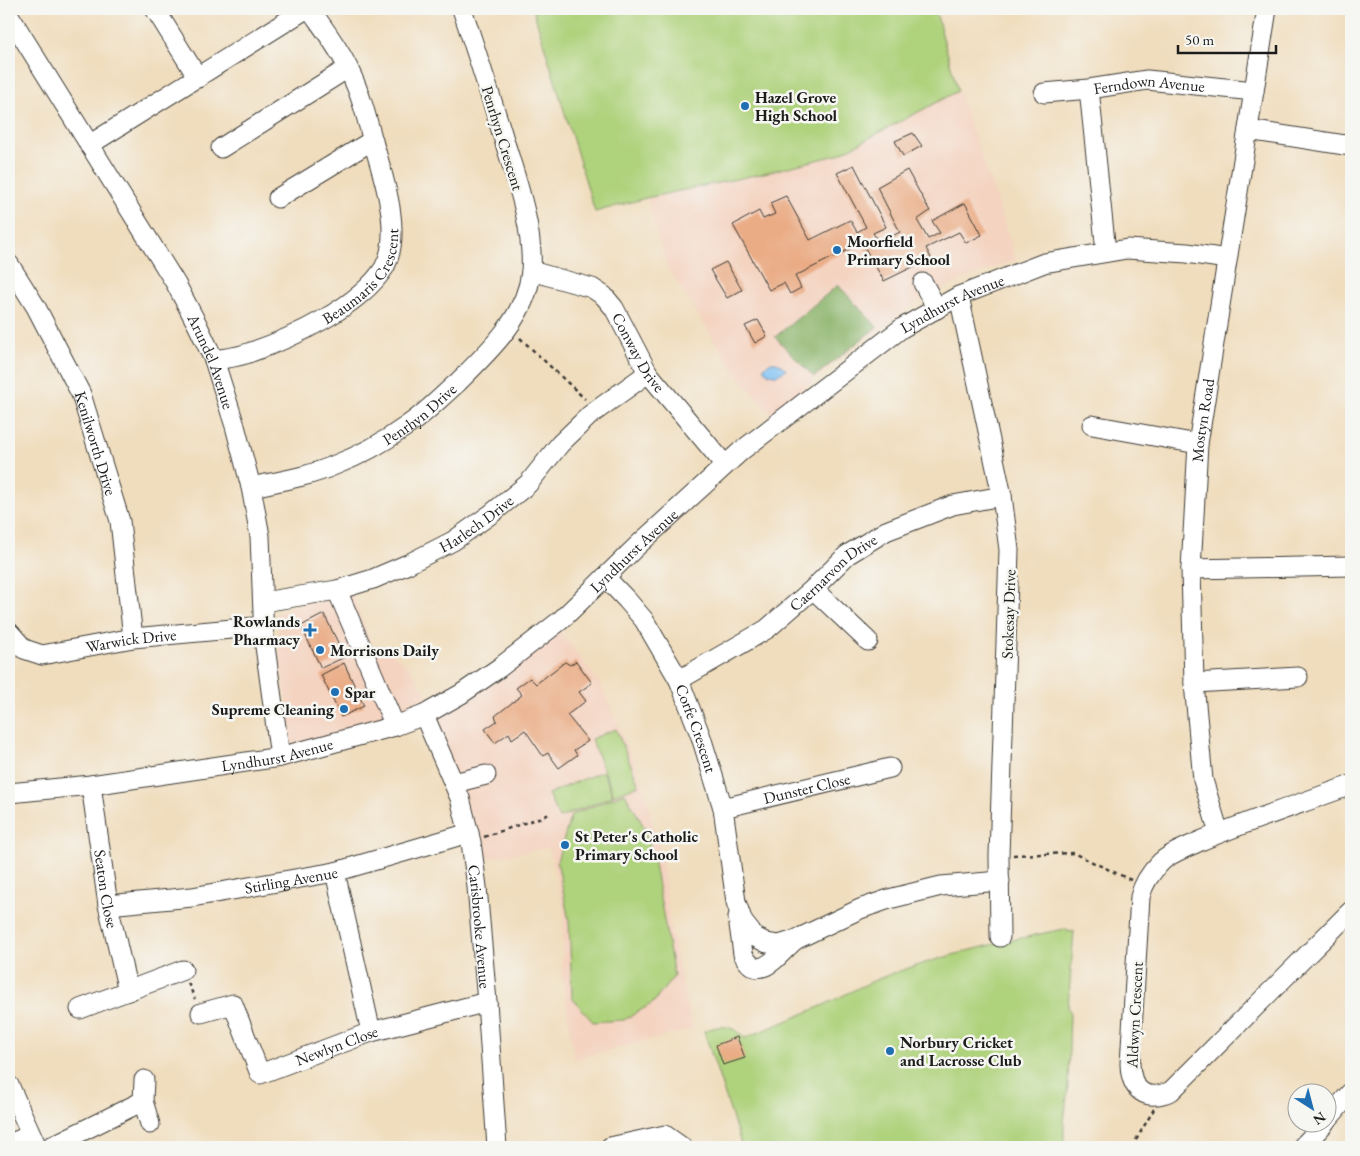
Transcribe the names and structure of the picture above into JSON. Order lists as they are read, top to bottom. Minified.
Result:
{"streets":{"street":["Ferndown Avenue","Penrhyn Crescent","Beaumaris Crescent","Lyndhurst Avenue","Conway Drive","Arundel Avenue","Penrhyn Drive","Mostyn Road","Kenilworth Drive","Harlech Drive","Caernarvon Drive","Stokesay Drive","Warwick Drive","Corfe Crescent","Dunster Close","Stirling Avenue","Seaton Close","Carisbrooke Avenue","Aldwyn Crescent","Newlyn Close"]},"crossings":[["Ferndown Avenue","Mostyn Road"],["Penrhyn Crescent","Conway Drive"],["Penrhyn Crescent","Penrhyn Drive"],["Beaumaris Crescent","Arundel Avenue"],["Lyndhurst Avenue","Conway Drive"],["Lyndhurst Avenue","Arundel Avenue"],["Lyndhurst Avenue","Mostyn Road"],["Lyndhurst Avenue","Stokesay Drive"],["Lyndhurst Avenue","Corfe Crescent"],["Lyndhurst Avenue","Seaton Close"],["Lyndhurst Avenue","Carisbrooke Avenue"],["Conway Drive","Penrhyn Drive"],["Conway Drive","Harlech Drive"],["Arundel Avenue","Penrhyn Drive"],["Arundel Avenue","Harlech Drive"],["Arundel Avenue","Warwick Drive"],["Mostyn Road","Aldwyn Crescent"],["Kenilworth Drive","Warwick Drive"],["Caernarvon Drive","Stokesay Drive"],["Caernarvon Drive","Corfe Crescent"],["Stokesay Drive","Corfe Crescent"],["Corfe Crescent","Dunster Close"],["Stirling Avenue","Seaton Close"],["Stirling Avenue","Carisbrooke Avenue"],["Carisbrooke Avenue","Newlyn Close"]],"places":{"other":["Hazel Grove High School","Moorfield Primary School","Morrisons Daily","Spar","Supreme Cleaning","St Peter's Catholic Primary School","Norbury Cricket and Lacrosse Club"],"health":["Rowlands Pharmacy"]},"scale_bar":"50 m","north":"bottom right"}
